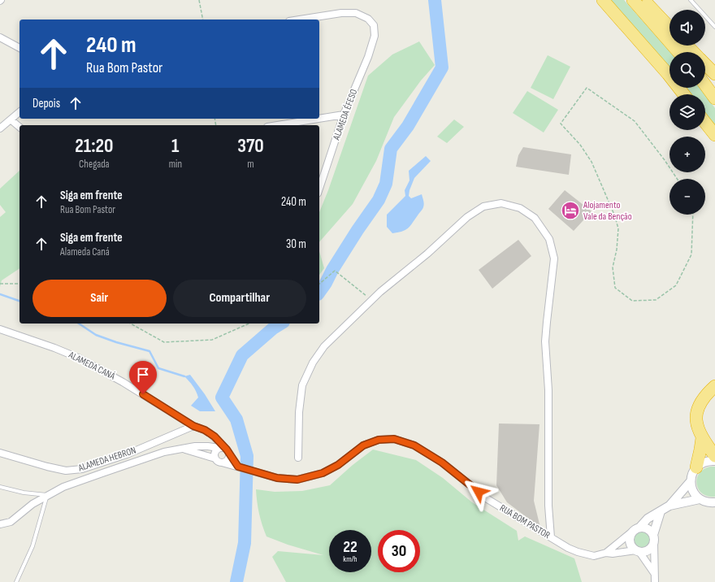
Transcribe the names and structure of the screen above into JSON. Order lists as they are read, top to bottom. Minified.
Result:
{"streets":{"street":["ALAMEDA ÉFESO","ALAMEDA CANÁ","ALAMEDA HEBRON","RUA BOM PASTOR"]},"crossings":[["ALAMEDA CANÁ","ALAMEDA HEBRON"]],"places":{"hotel":["Alojamento Vale da Benção"]},"page":{"map_buttons":["+","−"],"turn":["240 m","Rua Bom Pastor"],"then":"Depois","eta":["21:20","Chegada","1","min","370","m"],"list":[{"name":"Siga em frente","note":"Rua Bom Pastor","value":"240 m"},{"name":"Siga em frente","note":"Alameda Caná","value":"30 m"}],"buttons":["Sair","Compartilhar"],"speed":"22 km/h","limit":"30"}}
